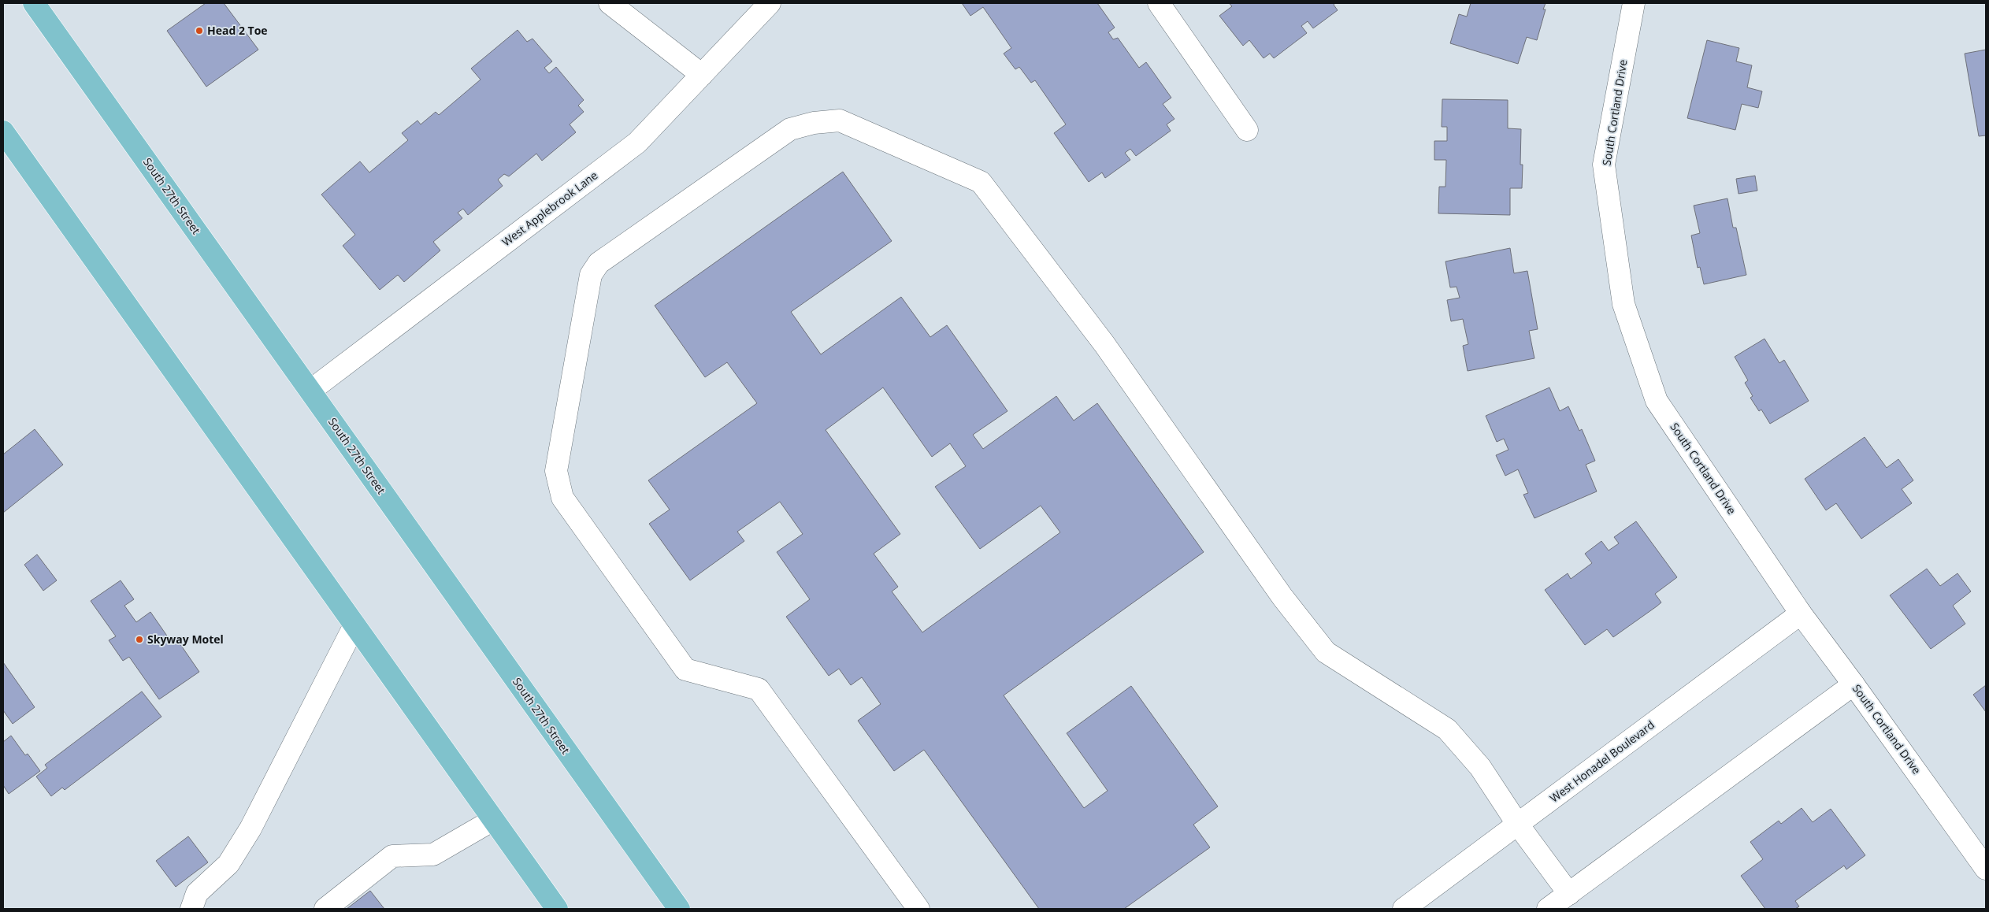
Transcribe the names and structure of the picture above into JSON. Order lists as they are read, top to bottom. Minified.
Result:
{"streets":{"main road":["South 27th Street"],"street":["South Cortland Drive","West Applebrook Lane","West Honadel Boulevard"]},"crossings":[["South Cortland Drive","West Honadel Boulevard"],["South 27th Street","West Applebrook Lane"]],"places":["Head 2 Toe","Skyway Motel"]}
